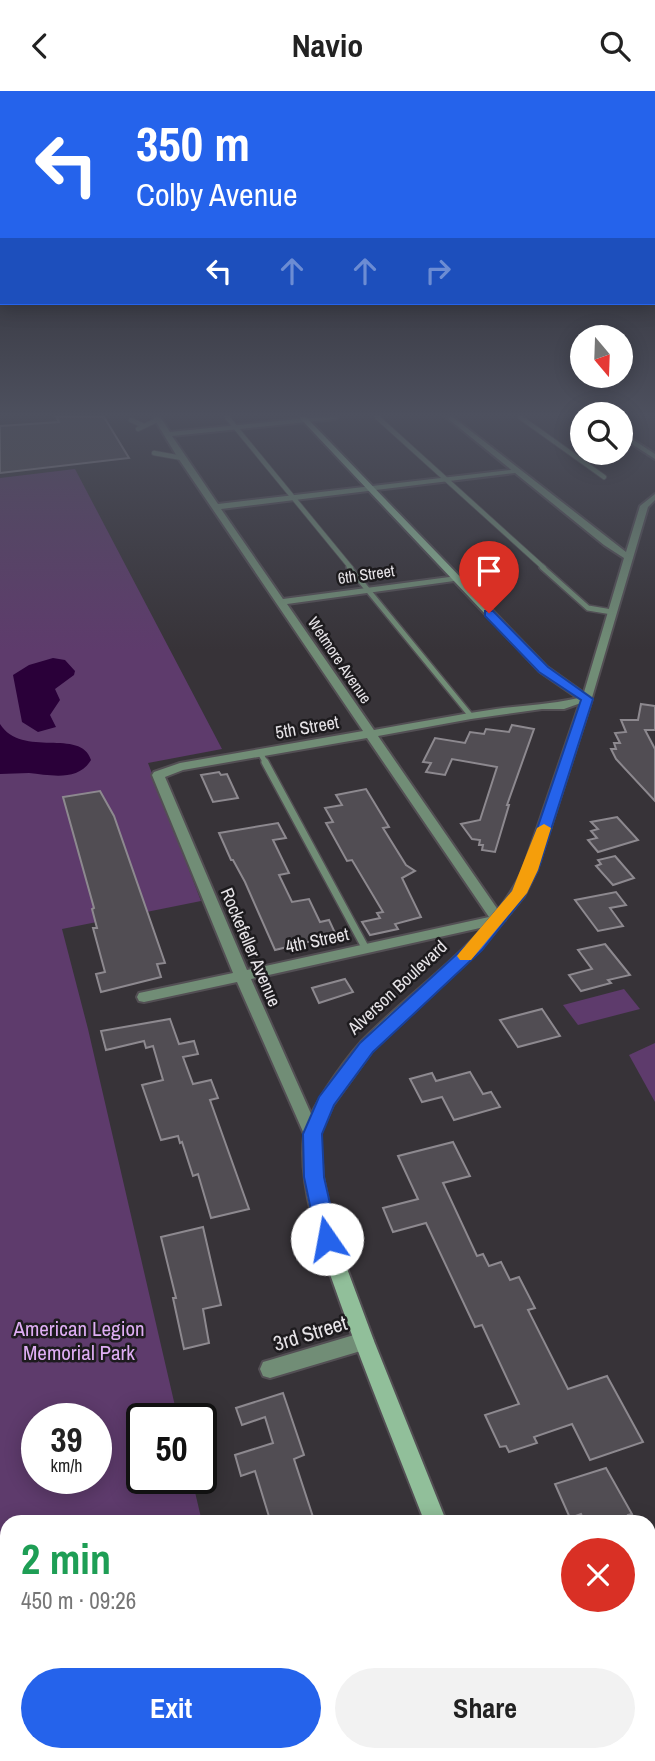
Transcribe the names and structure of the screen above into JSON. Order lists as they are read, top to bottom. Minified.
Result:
{"streets":{"main road":["Alverson Boulevard"],"street":["6th Street","Wetmore Avenue","5th Street","4th Street","Rockefeller Avenue","3rd Street"]},"crossings":[["6th Street","Wetmore Avenue"],["Wetmore Avenue","5th Street"],["Wetmore Avenue","4th Street"],["Wetmore Avenue","Alverson Boulevard"],["5th Street","Rockefeller Avenue"],["5th Street","Alverson Boulevard"],["4th Street","Rockefeller Avenue"],["4th Street","Alverson Boulevard"],["Rockefeller Avenue","Alverson Boulevard"],["Alverson Boulevard","3rd Street"]],"parks":["American Legion Memorial Park"],"north":"bottom","page":{"header":"Navio","turn":["350 m","Colby Avenue"],"speed":"39 km/h","limit":"50","heading":["2 min","450 m · 09:26"],"buttons":["Exit","Share"]}}
